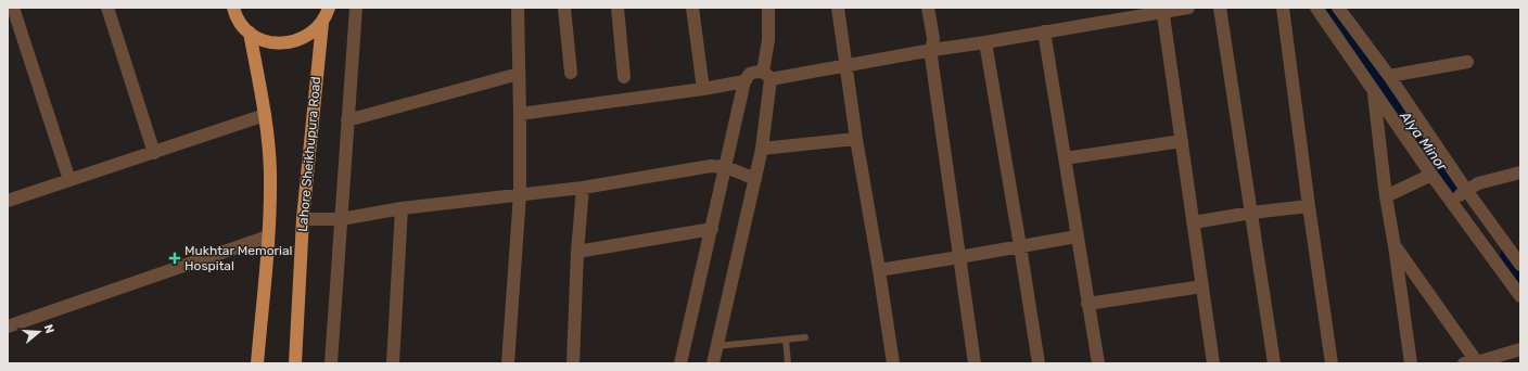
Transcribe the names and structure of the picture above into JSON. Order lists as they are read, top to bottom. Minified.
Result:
{"streets":{"highway":["Lahore Sheikhupura Road"]},"water":["Alya Minor"],"places":{"health":["Mukhtar Memorial Hospital"]},"north":"right"}
